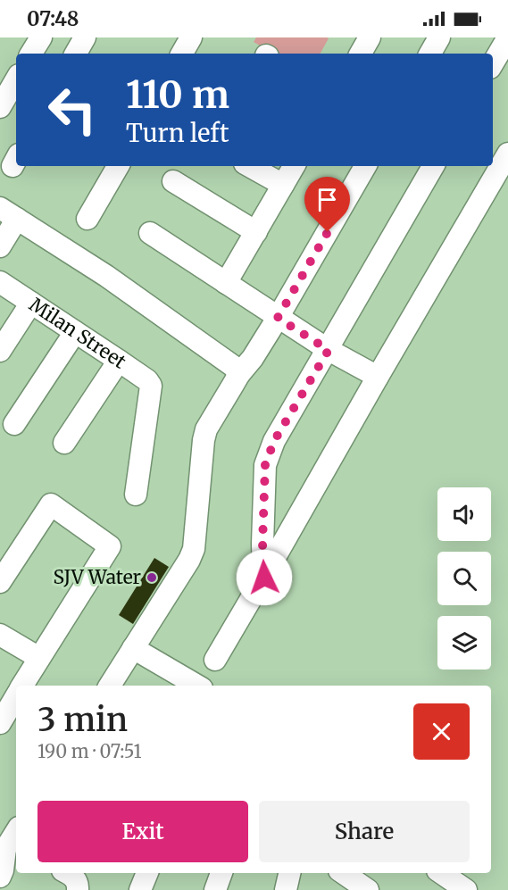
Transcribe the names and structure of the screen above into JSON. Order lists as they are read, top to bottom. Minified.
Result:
{"streets":{"street":["Milan Street"]},"places":["SJV Water"],"page":{"status":"07:48","turn":["110 m","Turn left"],"heading":["3 min","190 m · 07:51"],"buttons":["Exit","Share"]}}
